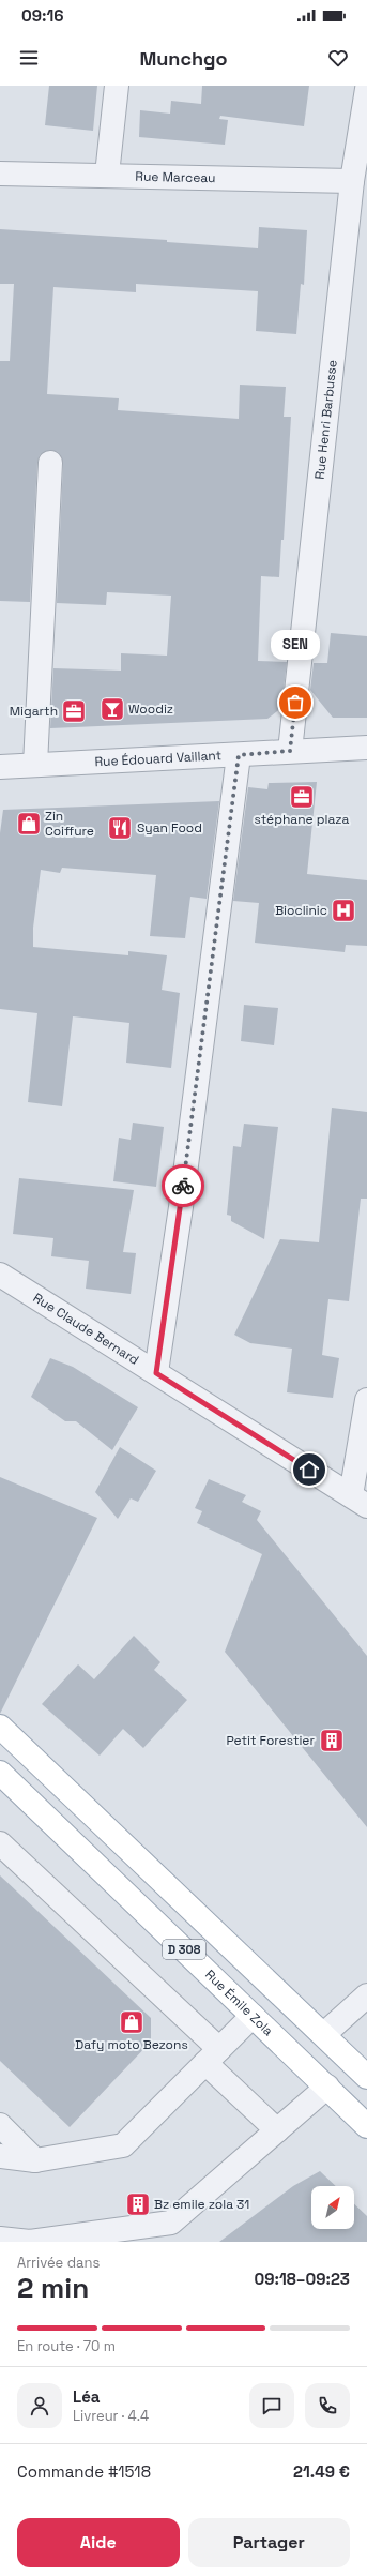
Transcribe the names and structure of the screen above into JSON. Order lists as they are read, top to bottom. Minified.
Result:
{"streets":{"main road":["D 308","Rue Émile Zola"],"street":["Rue Marceau","Rue Henri Barbusse","Rue Édouard Vaillant","Rue Claude Bernard"]},"crossings":[["Rue Marceau","Rue Henri Barbusse"],["Rue Henri Barbusse","Rue Édouard Vaillant"]],"places":{"other":["SEN"],"bar":["Woodiz"],"office":["Migarth","stéphane plaza"],"shop":["Zin Coiffure","Dafy moto Bezons"],"restaurant":["Syan Food"],"hospital":["Bioclinic"],"building":["Petit Forestier","Bz emile zola 31"]},"north":"top right","page":{"status":"09:16","header":"Munchgo","bubble":"SEN","heading":["2 min","Arrivée dans","09:18–09:23"],"panel":["Léa","Livreur · 4.4","Commande #1518","21.49 €"],"bar":"En route · 70 m","buttons":["Aide","Partager"]}}
